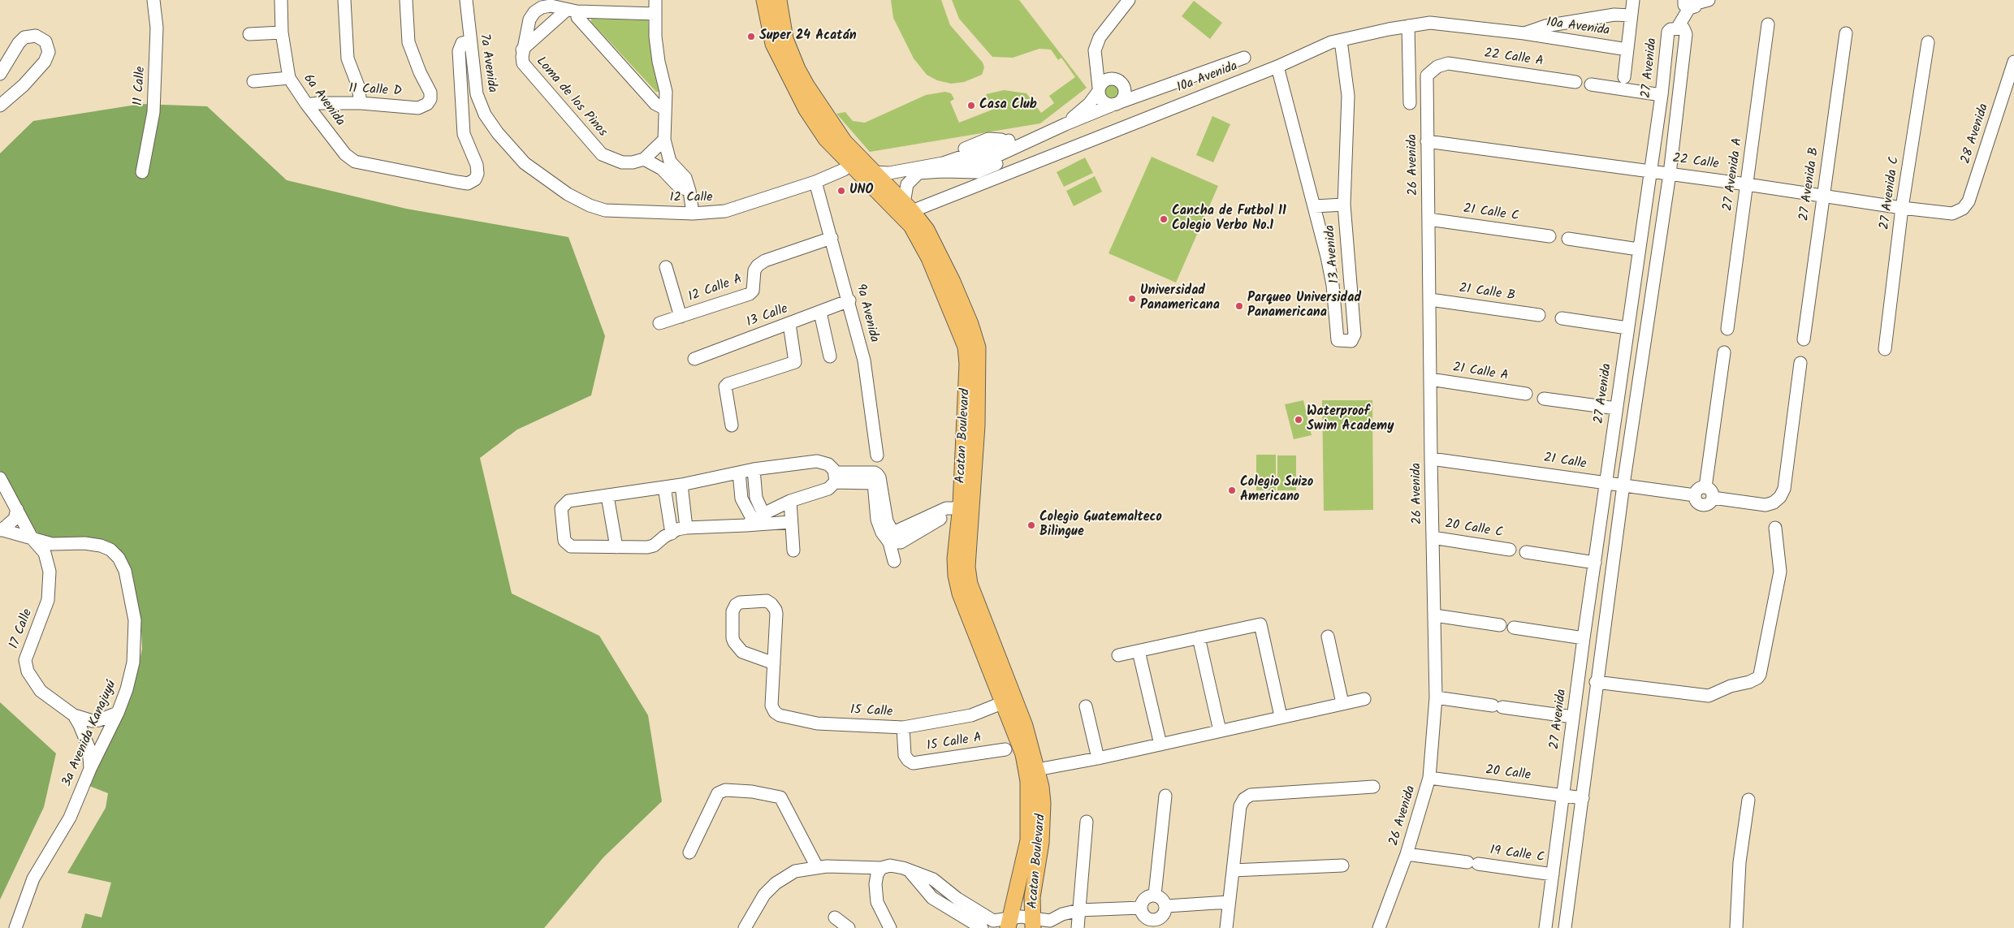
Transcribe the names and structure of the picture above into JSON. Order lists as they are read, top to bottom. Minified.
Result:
{"streets":{"main road":["Acatan Boulevard"],"street":["10a Avenida","22 Calle A","7a Avenida","27 Avenida","11 Calle","11 Calle D","Loma de los Pinos","6a Avenida","28 Avenida","22 Calle","26 Avenida","27 Avenida A","27 Avenida B","27 Avenida C","12 Calle","21 Calle C","13 Avenida","12 Calle A","21 Calle B","9a Avenida","13 Calle","21 Calle A","21 Calle","20 Calle C","17 Calle","15 Calle","3a Avenida Kanajuyú","15 Calle A","20 Calle","19 Calle C"]},"crossings":[["10a Avenida","13 Avenida"],["10a Avenida","Acatan Boulevard"],["22 Calle A","26 Avenida"],["7a Avenida","6a Avenida"],["7a Avenida","12 Calle"],["27 Avenida","22 Calle"],["27 Avenida","21 Calle"],["27 Avenida","20 Calle"],["27 Avenida","19 Calle C"],["11 Calle D","6a Avenida"],["28 Avenida","22 Calle"],["22 Calle","26 Avenida"],["22 Calle","27 Avenida A"],["22 Calle","27 Avenida B"],["22 Calle","27 Avenida C"],["26 Avenida","21 Calle C"],["26 Avenida","21 Calle B"],["26 Avenida","21 Calle A"],["26 Avenida","21 Calle"],["26 Avenida","20 Calle C"],["26 Avenida","20 Calle"],["26 Avenida","19 Calle C"],["12 Calle","9a Avenida"],["12 Calle","Acatan Boulevard"],["12 Calle A","9a Avenida"],["9a Avenida","13 Calle"],["Acatan Boulevard","15 Calle"],["17 Calle","3a Avenida Kanajuyú"],["15 Calle","15 Calle A"]],"places":["Super 24 Acatán","Casa Club","UNO","Cancha de Futbol 11 Colegio Verbo No.1","Universidad Panamericana","Parqueo Universidad Panamericana","Waterproof Swim Academy","Colegio Suizo Americano","Colegio Guatemalteco Bilingue"]}
